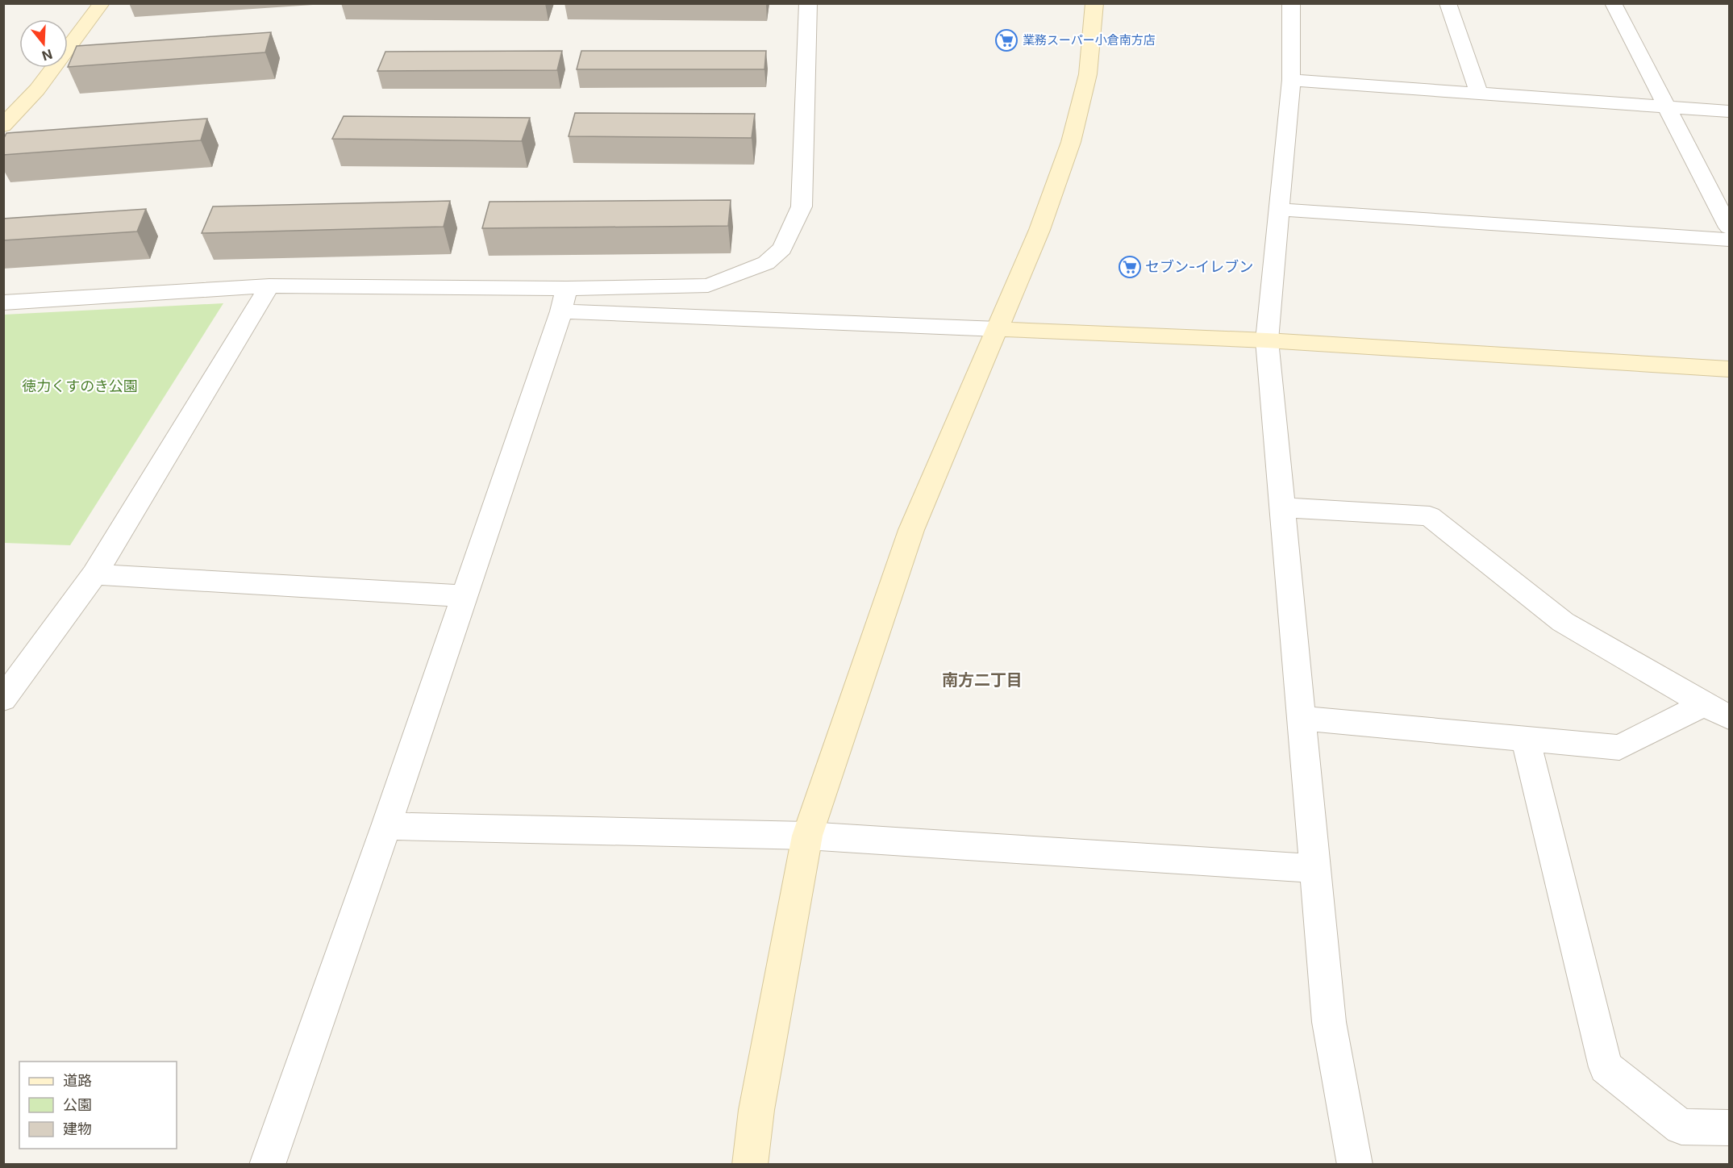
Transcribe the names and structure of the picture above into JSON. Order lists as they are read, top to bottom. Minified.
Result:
{"districts":["南方二丁目"],"parks":["徳力くすのき公園"],"places":{"supermarket":["業務スーパー小倉南方店","セブン-イレブン"]},"legend":["道路","公園","建物"],"north":"bottom"}
